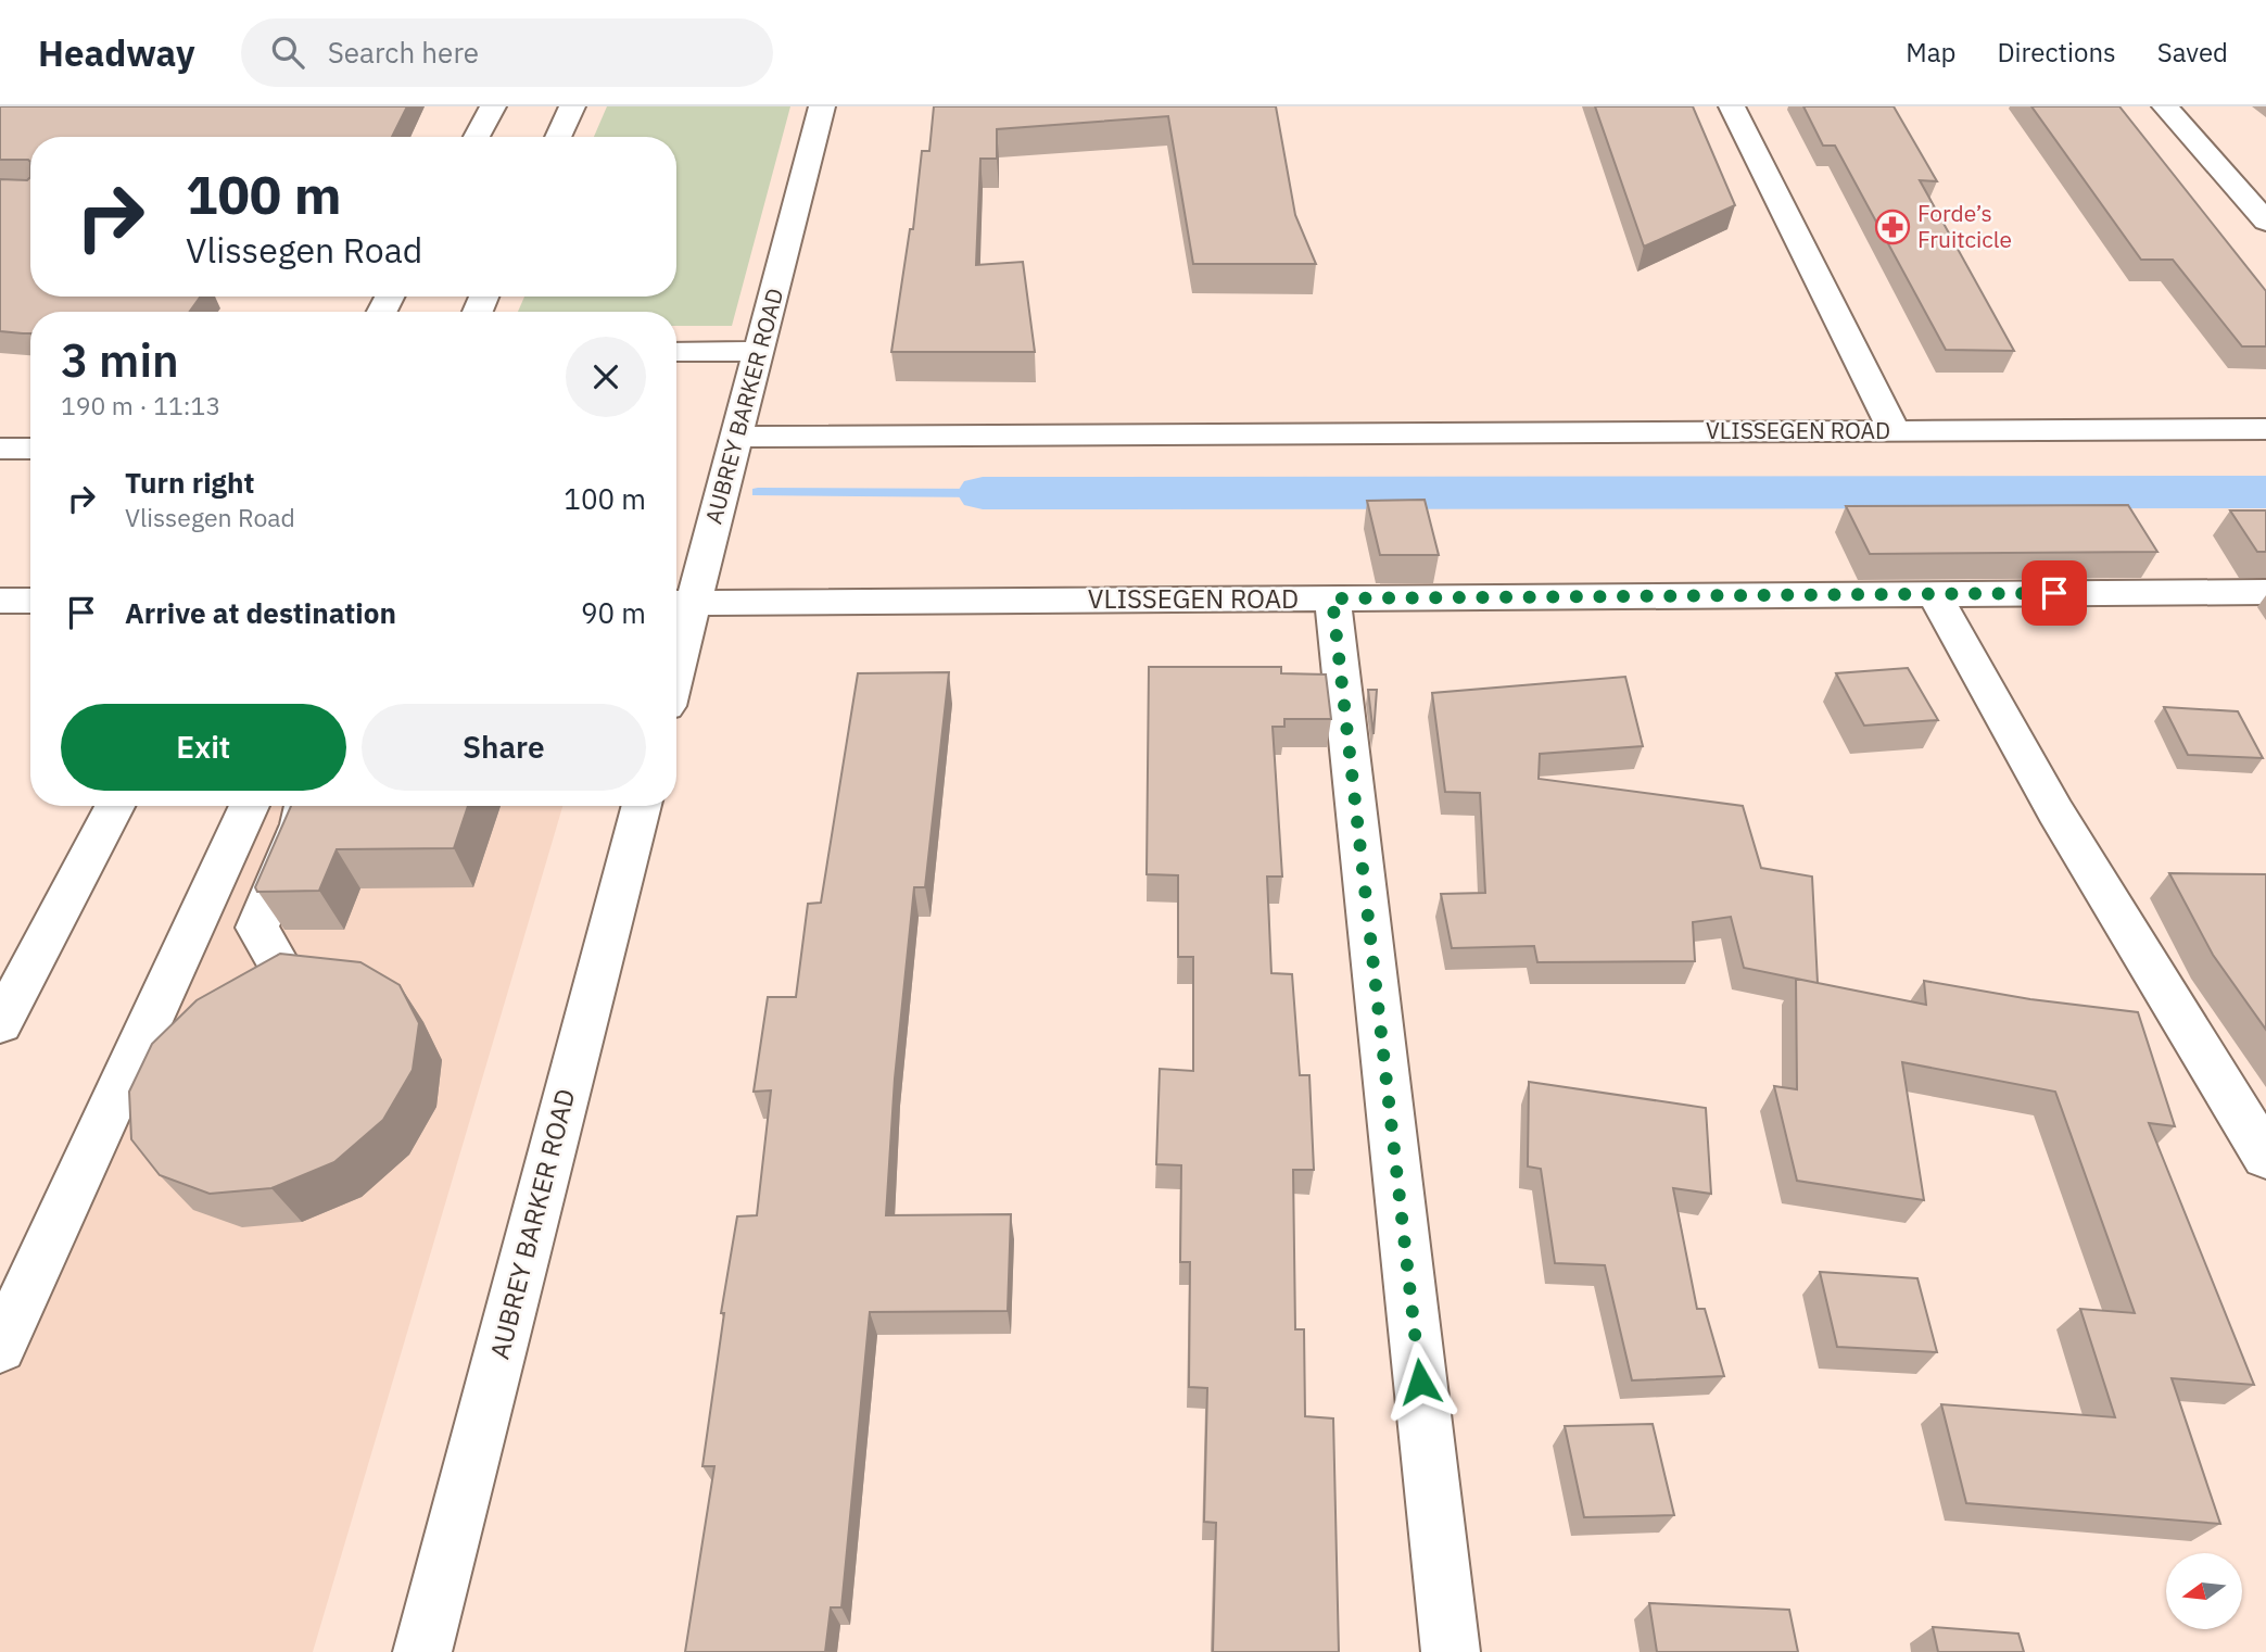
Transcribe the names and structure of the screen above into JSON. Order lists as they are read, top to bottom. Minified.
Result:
{"streets":{"street":["AUBREY BARKER ROAD","VLISSEGEN ROAD"]},"crossings":[["AUBREY BARKER ROAD","VLISSEGEN ROAD"]],"places":{"pharmacy":["Forde’s Fruitcicle"]},"north":"left","page":{"header":"Headway","search":"Search here","nav":["Map","Directions","Saved"],"turn":["100 m","Vlissegen Road"],"heading":["3 min","190 m · 11:13"],"list":[{"name":"Turn right","note":"Vlissegen Road","value":"100 m"},{"name":"Arrive at destination","value":"90 m"}],"buttons":["Exit","Share"]}}
